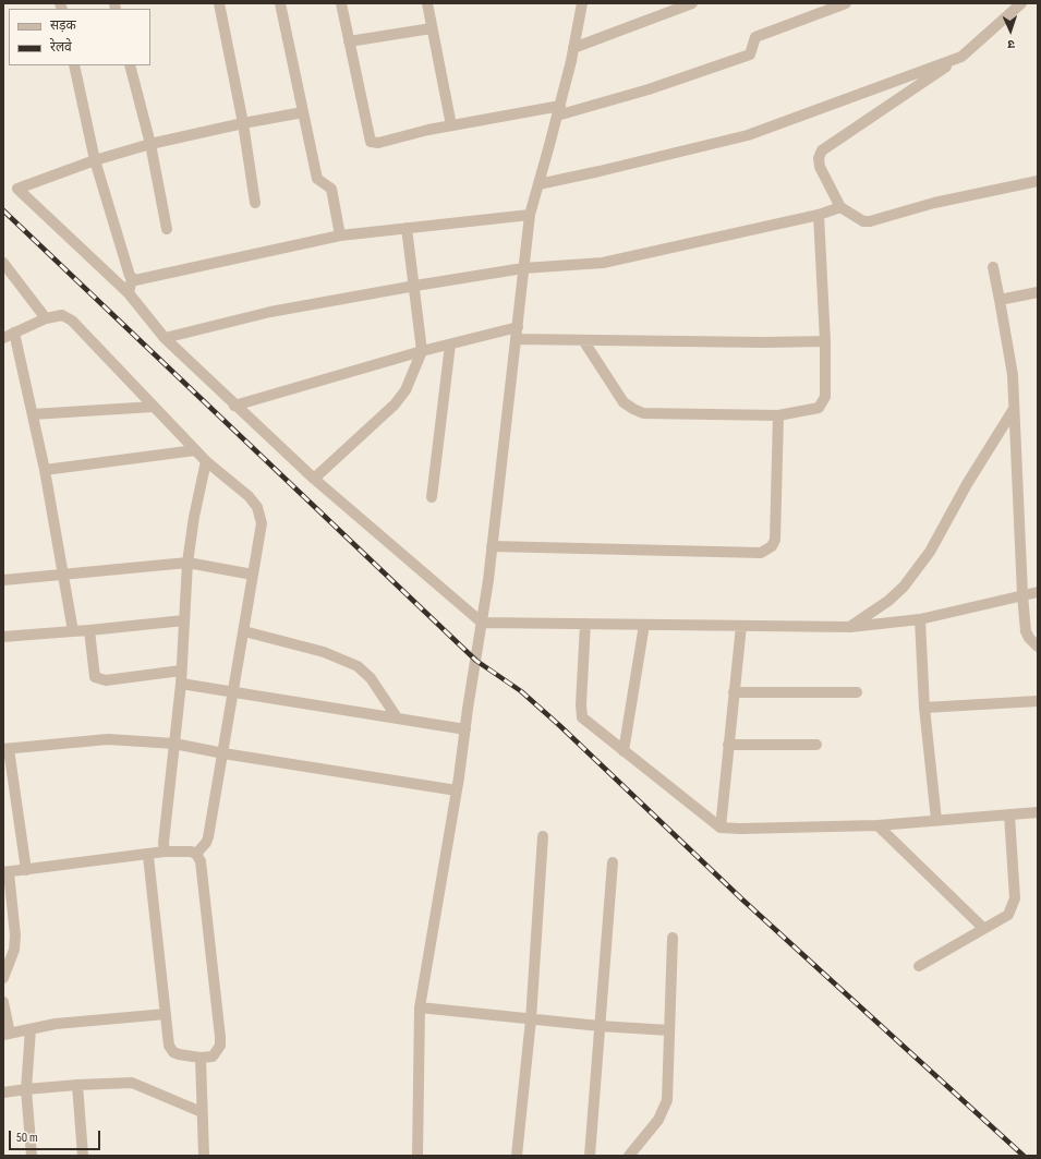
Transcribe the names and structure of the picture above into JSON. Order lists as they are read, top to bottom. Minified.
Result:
{"legend":["सड़क","रेलवे"],"scale_bar":"50 m","north":"bottom"}
